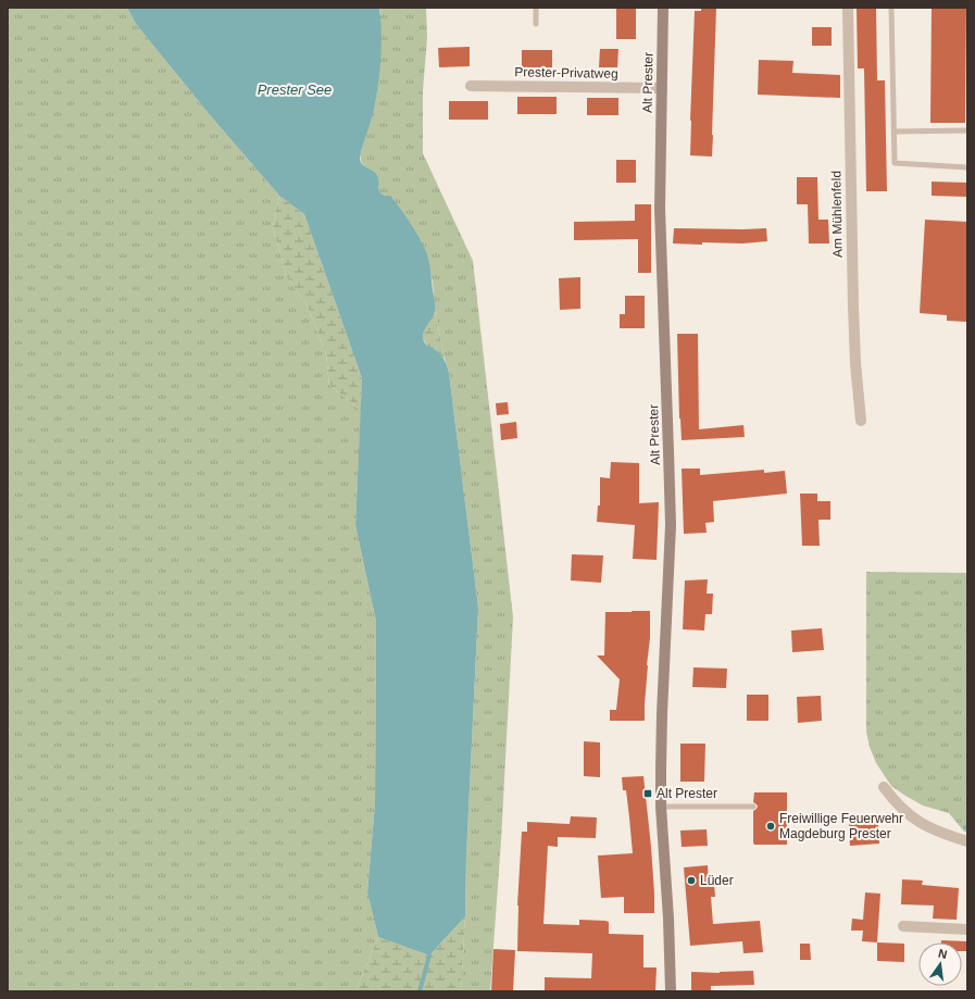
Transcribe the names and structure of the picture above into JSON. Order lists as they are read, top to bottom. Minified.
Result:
{"streets":{"main road":["Alt Prester"],"street":["Prester-Privatweg","Am Mühlenfeld"]},"crossings":[["Prester-Privatweg","Alt Prester"]],"water":["Prester See"],"places":{"transit":["Alt Prester"],"other":["Freiwillige Feuerwehr Magdeburg Prester","Lüder"]},"north":"top"}
